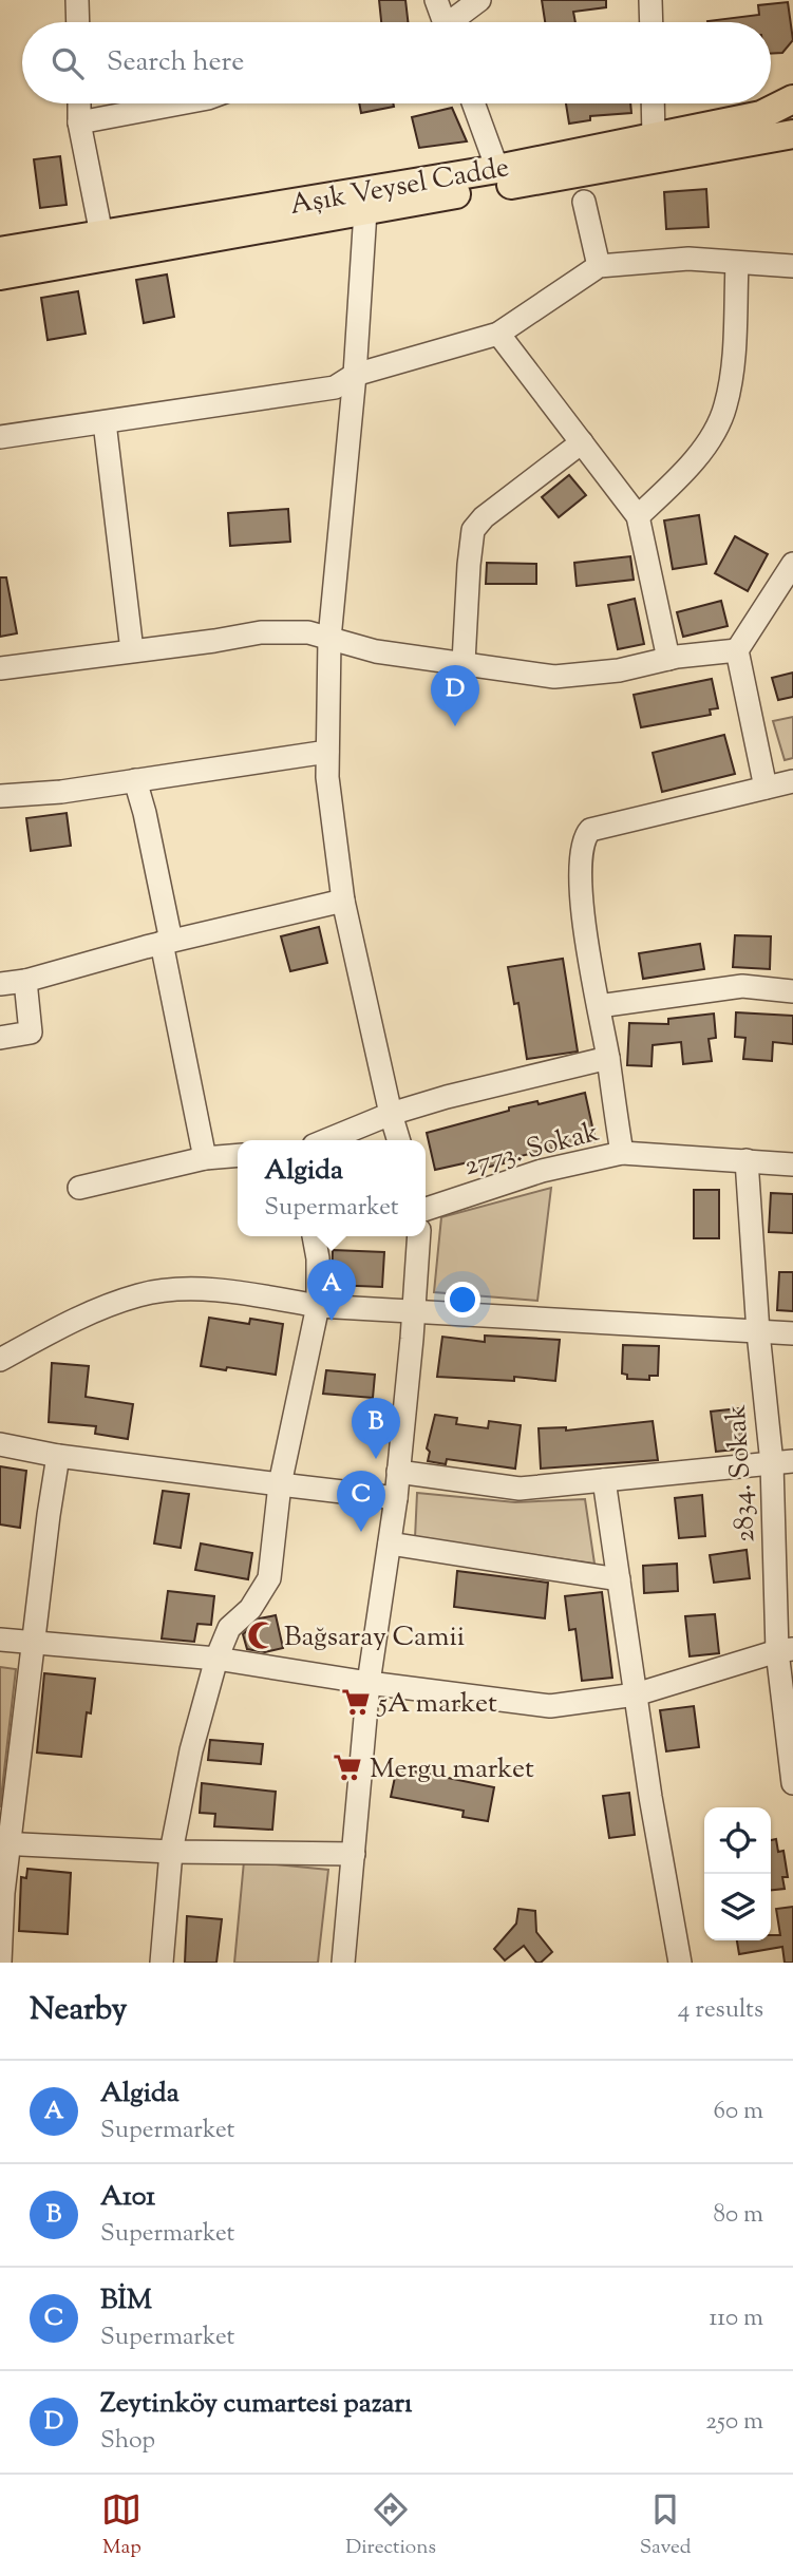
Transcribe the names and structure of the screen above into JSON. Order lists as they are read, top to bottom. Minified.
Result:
{"streets":{"main road":["Aşık Veysel Cadde"],"street":["2773. Sokak","2834. Sokak"]},"crossings":[["2773. Sokak","2834. Sokak"]],"places":{"mosque":["Bağsaray Camii"],"supermarket":["5A market","Mergu market"]},"page":{"search":"Search here","pins":["D","A","B","C"],"popup":["Algida","Supermarket"],"heading":["Nearby","4 results"],"list":[{"mark":"A","name":"Algida","note":"Supermarket","value":"60 m"},{"mark":"B","name":"A101","note":"Supermarket","value":"80 m"},{"mark":"C","name":"BİM","note":"Supermarket","value":"110 m"},{"mark":"D","name":"Zeytinköy cumartesi pazarı","note":"Shop","value":"250 m"}],"nav":["Map","Directions","Saved"]}}
